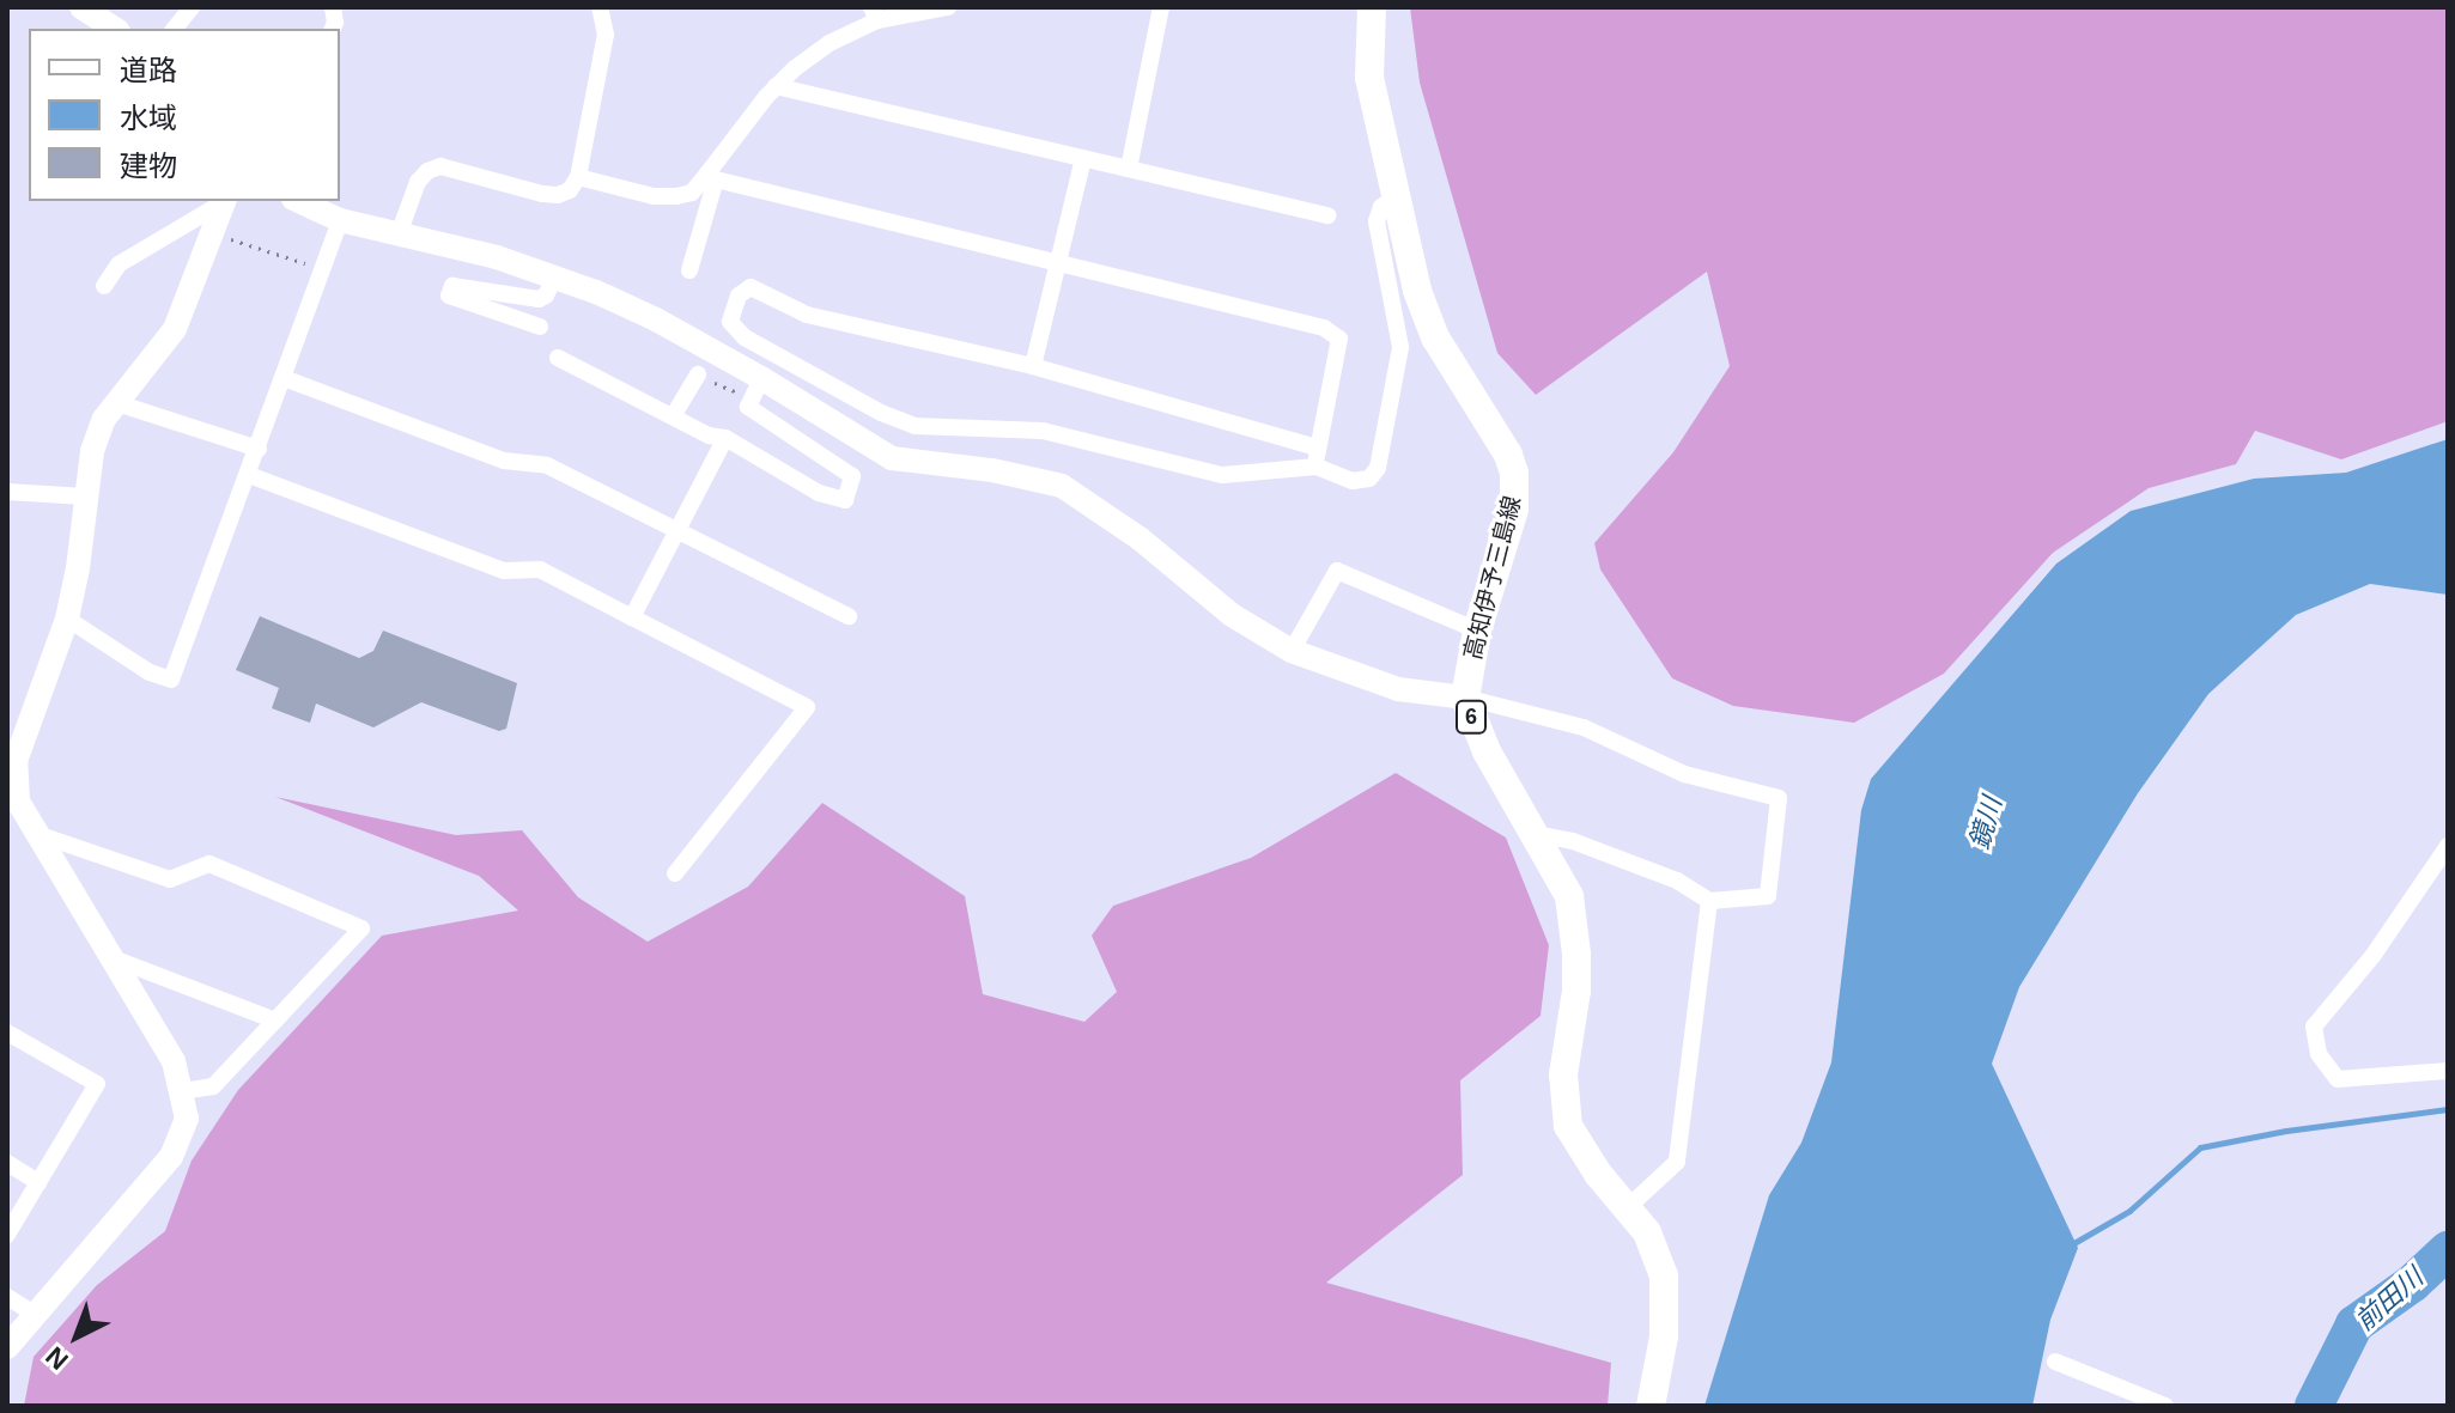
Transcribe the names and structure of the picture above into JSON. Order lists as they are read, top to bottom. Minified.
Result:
{"streets":{"main road":["高知伊予三島線","6"]},"crossings":[["高知伊予三島線","6"]],"water":["鏡川","前田川"],"legend":["道路","水域","建物"],"north":"bottom left"}
